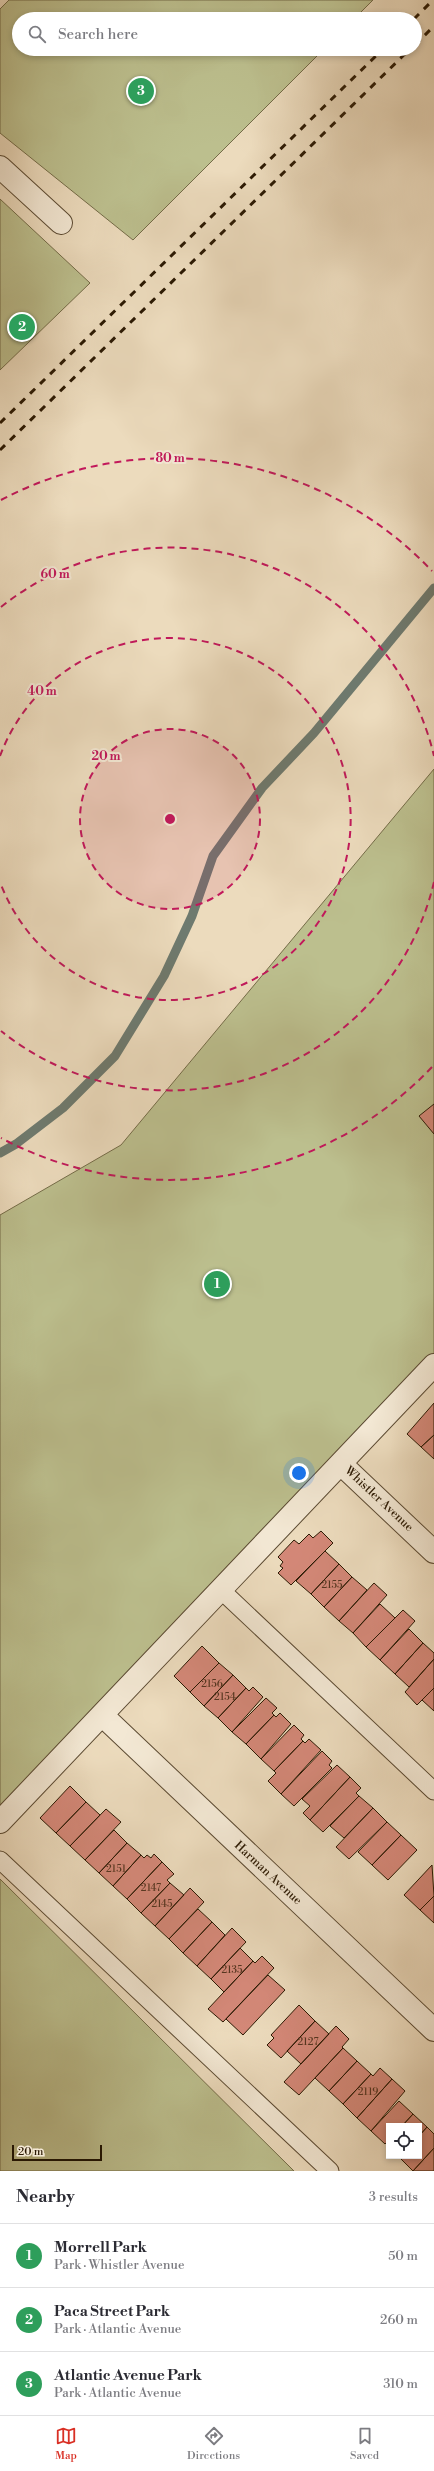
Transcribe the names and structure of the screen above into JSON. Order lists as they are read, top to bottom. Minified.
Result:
{"streets":{"street":["Whistler Avenue","Harman Avenue"]},"house_numbers":["2155","2156","2154","2151","2147","2145","2135","2127","2119"],"scale_bar":"20 m","page":{"search":"Search here","pins":["3","2","1"],"scale":"20 m","heading":["Nearby","3 results"],"list":[{"mark":"1","name":"Morrell Park","note":"Park · Whistler Avenue","value":"50 m"},{"mark":"2","name":"Paca Street Park","note":"Park · Atlantic Avenue","value":"260 m"},{"mark":"3","name":"Atlantic Avenue Park","note":"Park · Atlantic Avenue","value":"310 m"}],"nav":["Map","Directions","Saved"]},"rings":["80 m","60 m","40 m","20 m"]}
